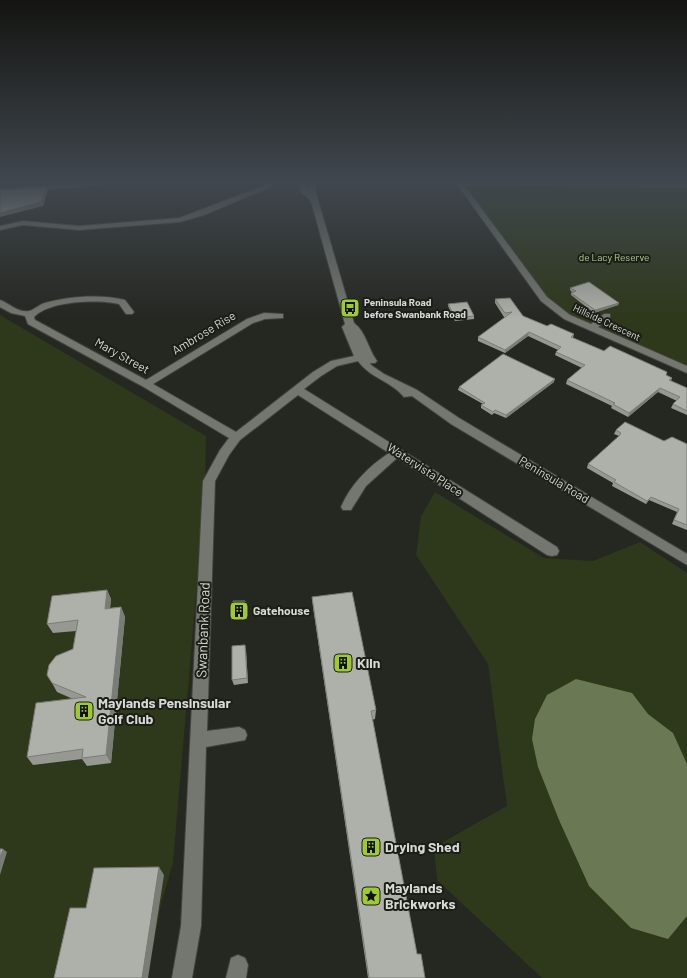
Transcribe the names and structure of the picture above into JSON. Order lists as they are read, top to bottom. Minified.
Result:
{"streets":{"street":["Hillside Crescent","Ambrose Rise","Mary Street","Watervista Place","Peninsula Road","Swanbank Road"]},"crossings":[["Ambrose Rise","Mary Street"],["Mary Street","Swanbank Road"],["Watervista Place","Swanbank Road"],["Peninsula Road","Swanbank Road"]],"parks":["de Lacy Reserve"],"places":{"bus stop":["Peninsula Road before Swanbank Road"],"building":["Gatehouse","Kiln","Maylands Pensinsular Golf Club","Drying Shed"],"place":["Maylands Brickworks"]}}
